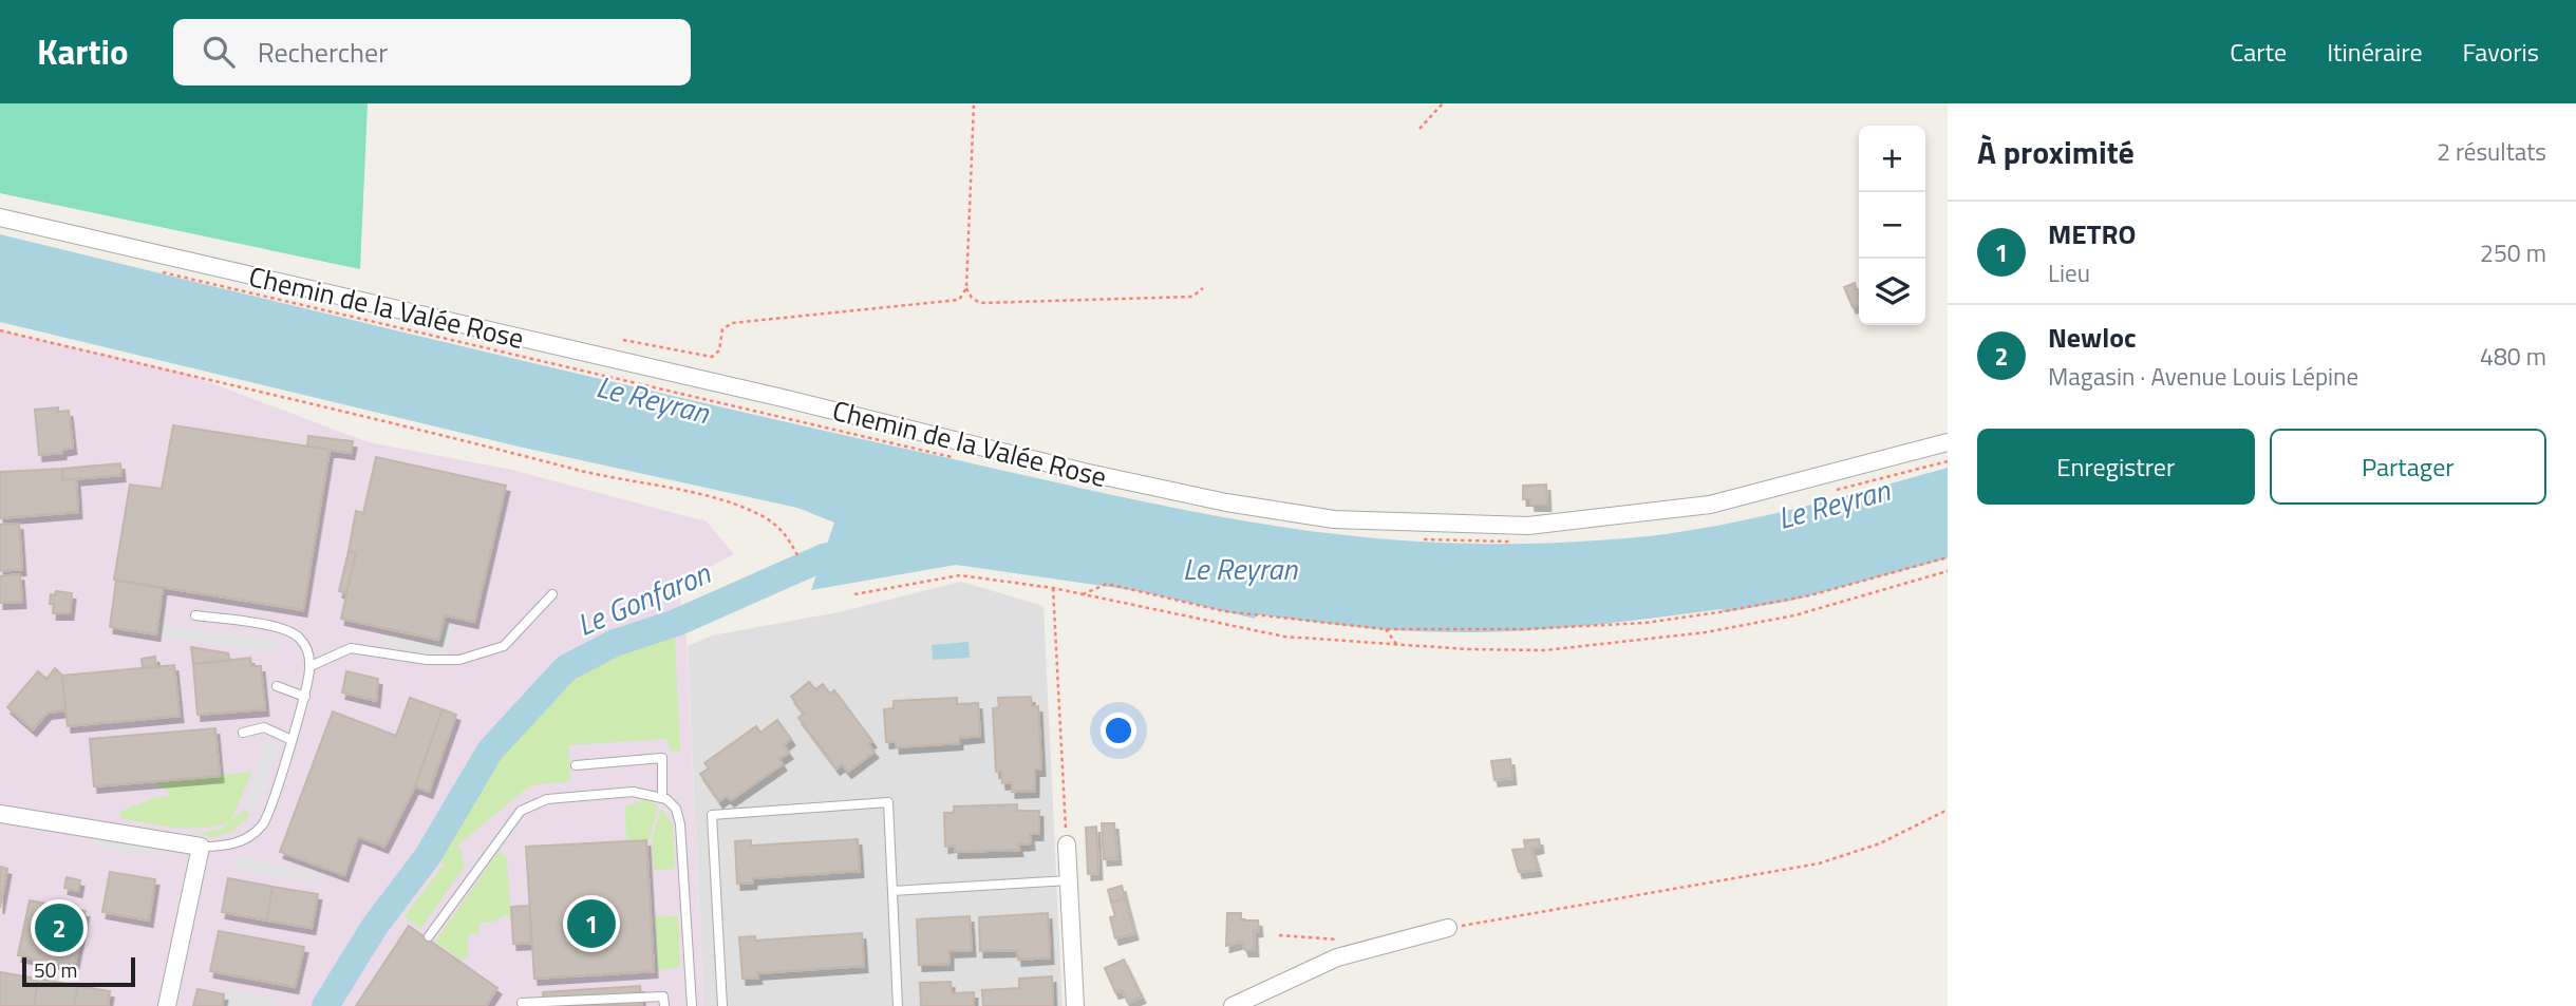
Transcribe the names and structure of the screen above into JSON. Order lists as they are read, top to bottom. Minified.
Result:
{"streets":{"street":["Chemin de la Valée Rose"]},"water":["Le Reyran","Le Gonfaron"],"scale_bar":"50 m","page":{"header":"Kartio","search":"Rechercher","nav":["Carte","Itinéraire","Favoris"],"heading":["À proximité","2 résultats"],"map_buttons":["+","−"],"list":[{"mark":"1","name":"METRO","note":"Lieu","value":"250 m"},{"mark":"2","name":"Newloc","note":"Magasin · Avenue Louis Lépine","value":"480 m"}],"buttons":["Enregistrer","Partager"],"pins":["1","2"],"scale":"50 m"}}
